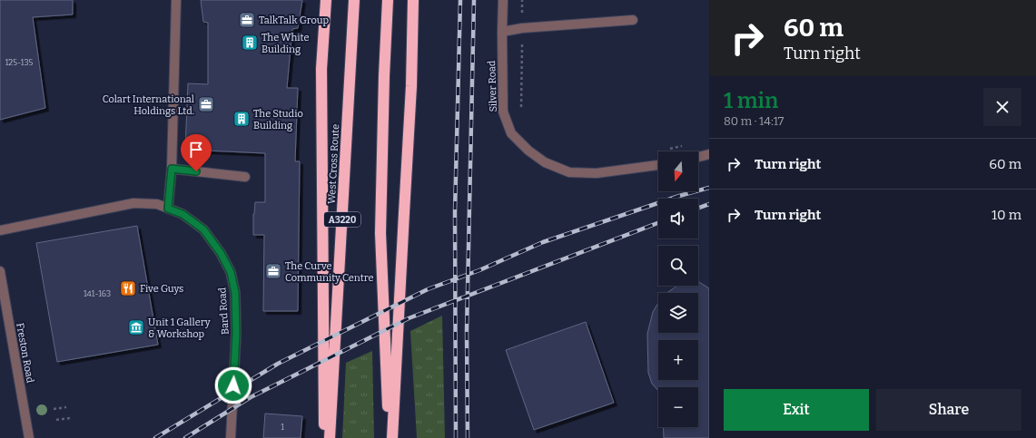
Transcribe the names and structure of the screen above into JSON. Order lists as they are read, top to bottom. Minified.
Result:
{"streets":{"highway":["West Cross Route","A3220"],"street":["Silver Road","Bard Road","Freston Road"]},"places":{"office":["TalkTalk Group","Colart International Holdings Ltd.","The Curve Community Centre"],"building":["The White Building","The Studio Building"],"restaurant":["Five Guys"],"museum":["Unit 1 Gallery & Workshop"]},"house_numbers":["125-135","141-163","1"],"north":"bottom","page":{"turn":["60 m","Turn right"],"heading":["1 min","80 m · 14:17"],"list":[{"name":"Turn right","value":"60 m"},{"name":"Turn right","value":"10 m"}],"map_buttons":["+","−"],"buttons":["Exit","Share"]}}
